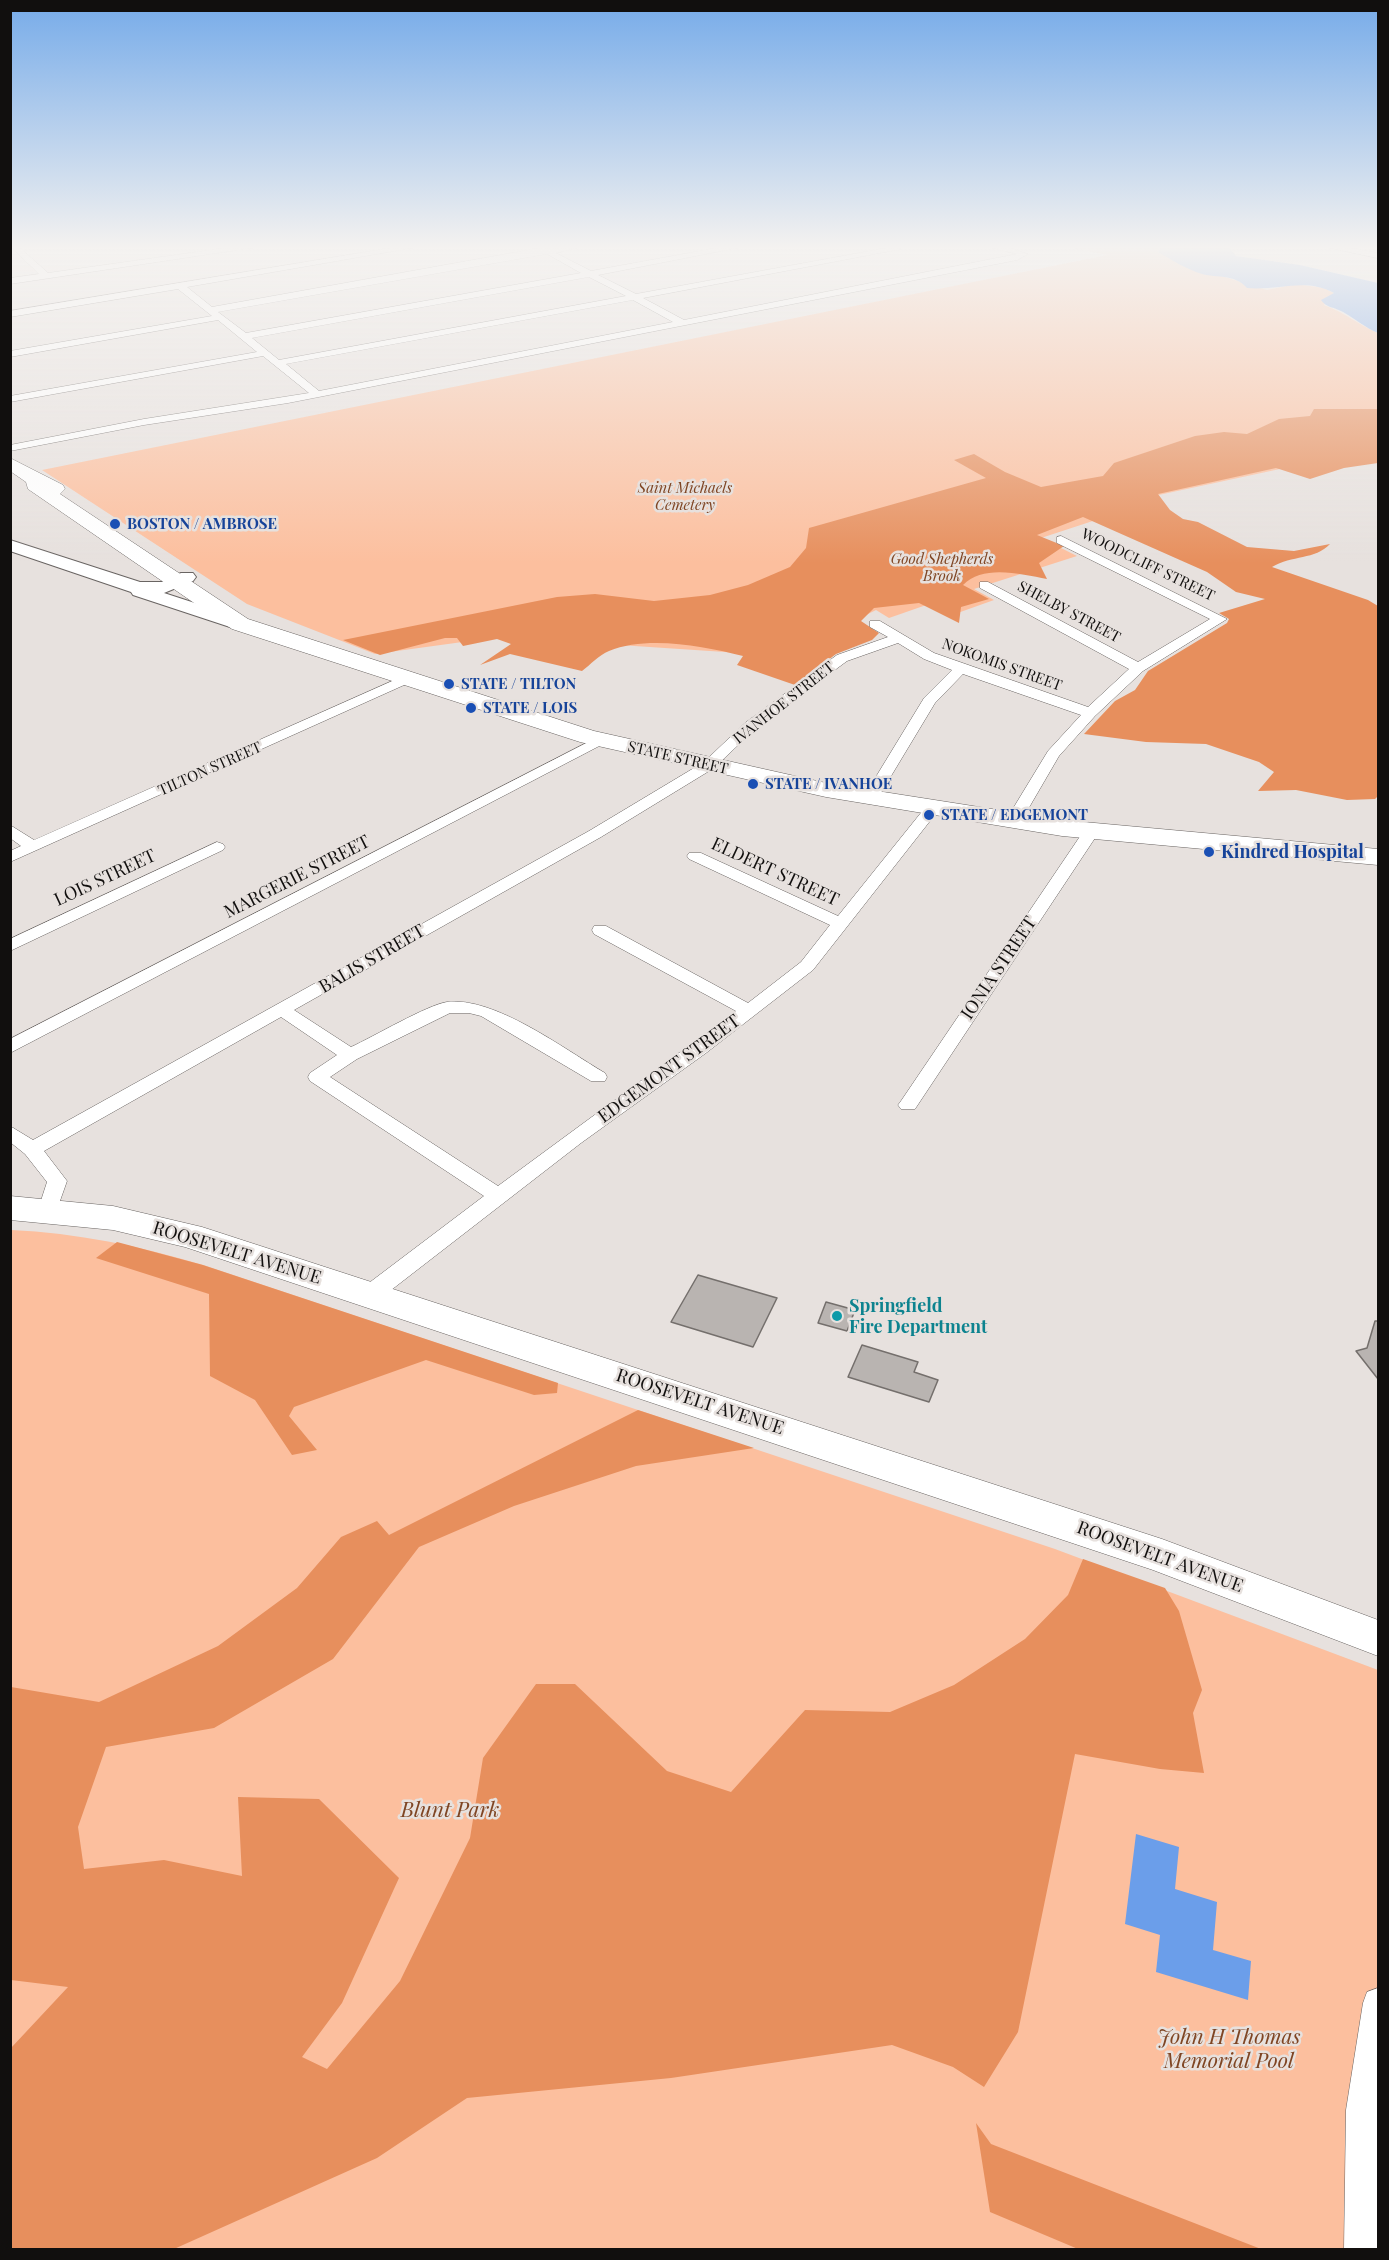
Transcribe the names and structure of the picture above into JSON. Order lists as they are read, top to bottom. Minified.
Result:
{"streets":{"main road":["STATE STREET","ROOSEVELT AVENUE"],"street":["WOODCLIFF STREET","SHELBY STREET","NOKOMIS STREET","IVANHOE STREET","TILTON STREET","ELDERT STREET","MARGERIE STREET","LOIS STREET","BALIS STREET","IONIA STREET","EDGEMONT STREET"]},"crossings":[["WOODCLIFF STREET","SHELBY STREET"],["NOKOMIS STREET","IVANHOE STREET"],["IVANHOE STREET","STATE STREET"],["IVANHOE STREET","BALIS STREET"],["STATE STREET","TILTON STREET"],["STATE STREET","MARGERIE STREET"],["STATE STREET","BALIS STREET"],["STATE STREET","IONIA STREET"],["STATE STREET","EDGEMONT STREET"],["ELDERT STREET","EDGEMONT STREET"],["EDGEMONT STREET","ROOSEVELT AVENUE"]],"parks":["Saint Michaels Cemetery","Good Shepherds Brook","Blunt Park","John H Thomas Memorial Pool"],"places":["BOSTON / AMBROSE","STATE / TILTON","STATE / LOIS","STATE / IVANHOE","STATE / EDGEMONT","Kindred Hospital","Springfield Fire Department"]}
